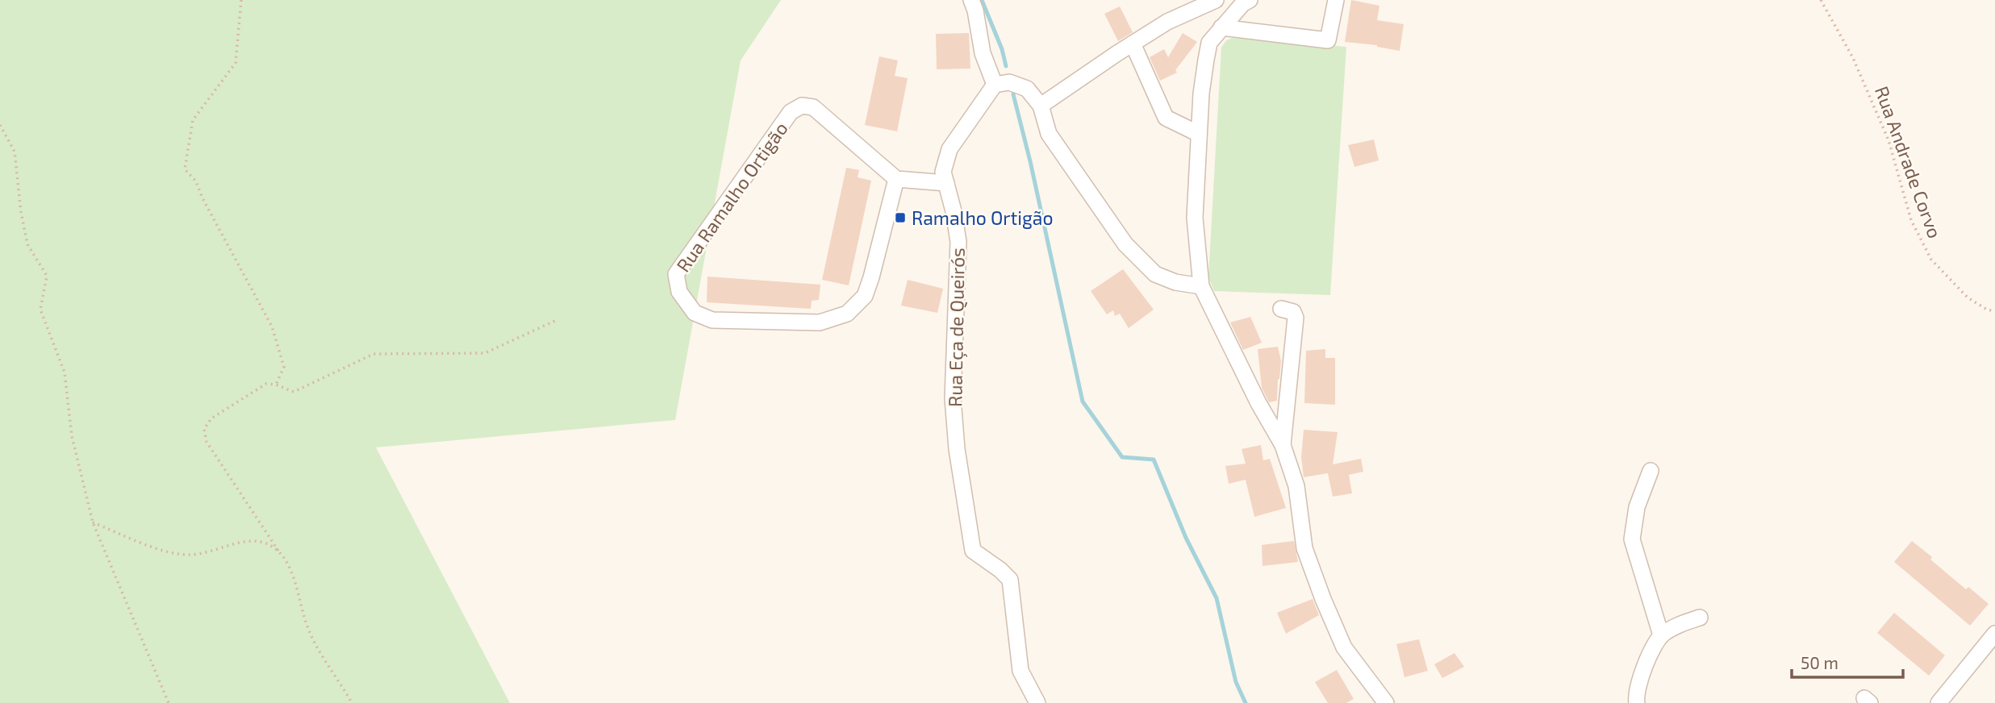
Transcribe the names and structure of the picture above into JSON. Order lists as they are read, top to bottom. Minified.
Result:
{"streets":{"street":["Rua Ramalho Ortigão","Rua Eça de Queirós"],"path":["Rua Andrade Corvo"]},"places":{"transit":["Ramalho Ortigão"]},"scale_bar":"50 m"}
